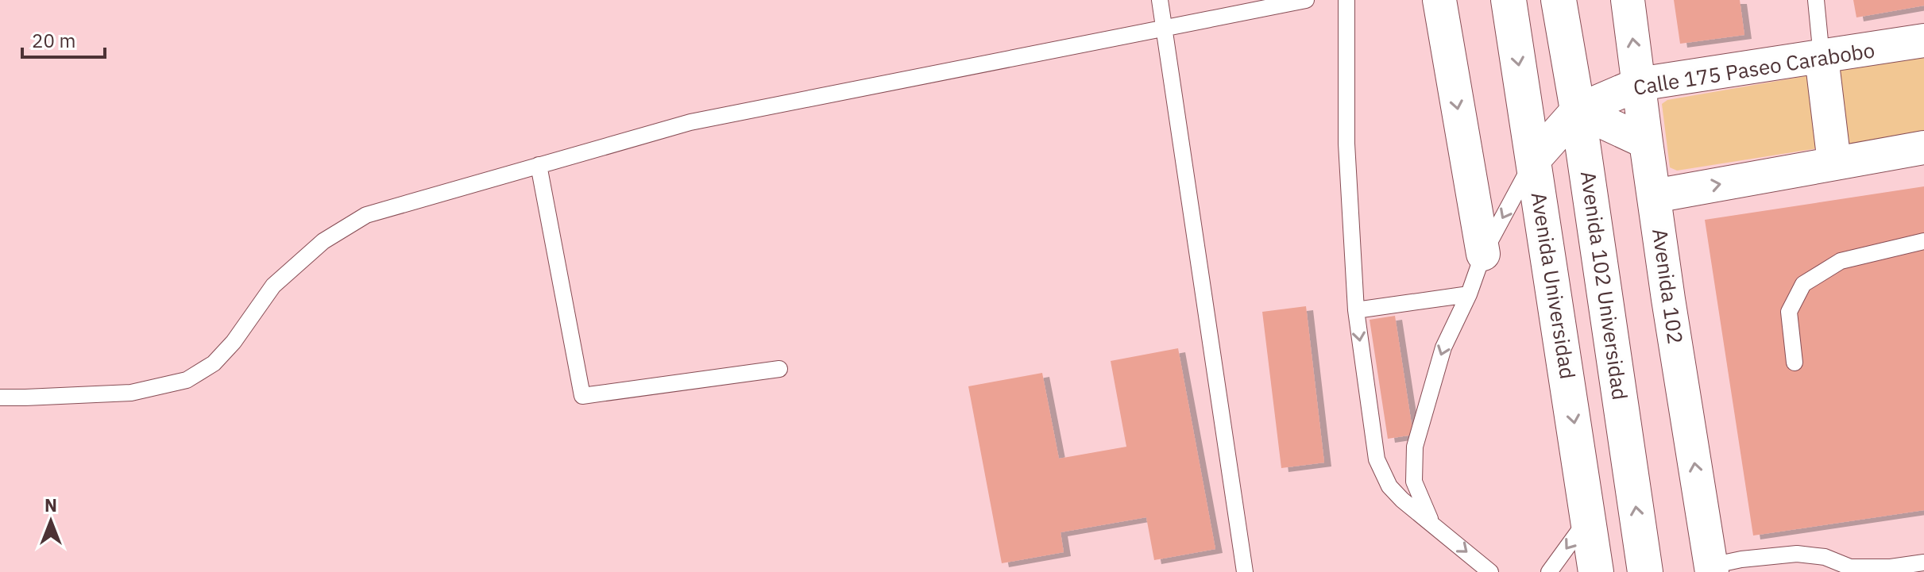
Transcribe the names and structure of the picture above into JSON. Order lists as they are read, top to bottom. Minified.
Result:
{"streets":{"main road":["Avenida Universidad","Avenida 102 Universidad"],"street":["Calle 175 Paseo Carabobo","Avenida 102"]},"crossings":[["Calle 175 Paseo Carabobo","Avenida Universidad"],["Calle 175 Paseo Carabobo","Avenida 102 Universidad"],["Calle 175 Paseo Carabobo","Avenida 102"]],"one_way":["Avenida Universidad","Avenida 102 Universidad","Avenida 102"],"scale_bar":"20 m","north":"top"}
